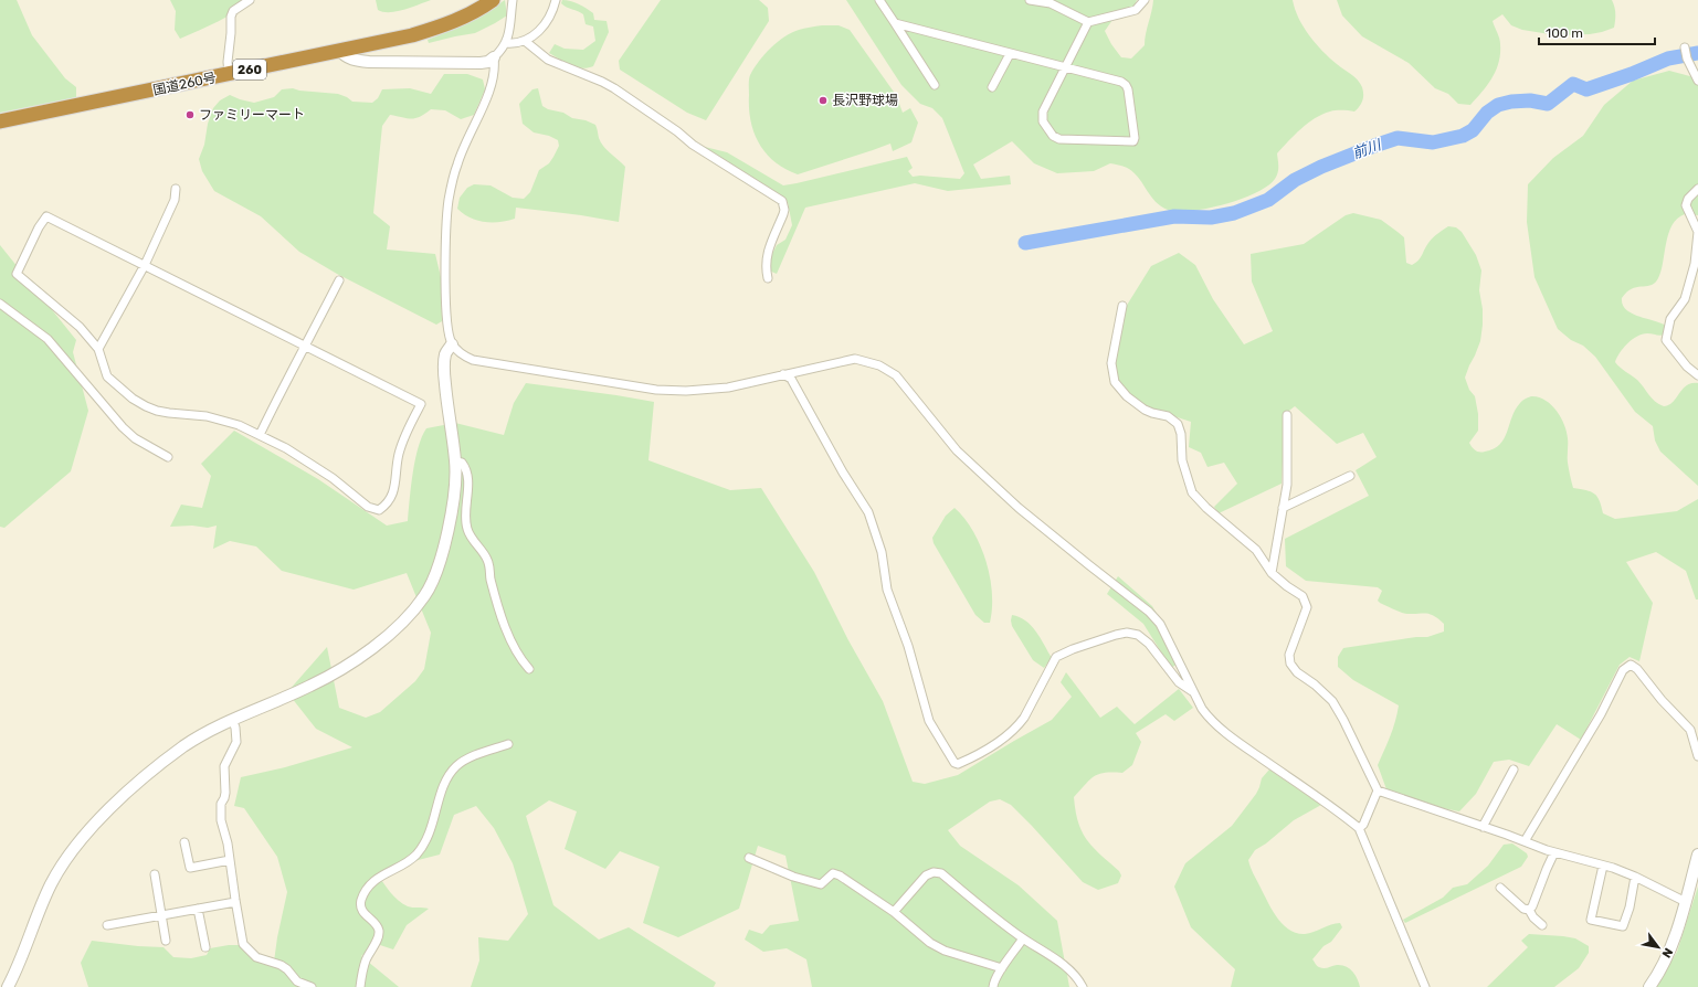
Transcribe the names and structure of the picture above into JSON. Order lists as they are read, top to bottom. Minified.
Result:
{"streets":{"highway":["260","国道260号"]},"water":["前川"],"places":["長沢野球場","ファミリーマート"],"scale_bar":"100 m","north":"bottom right"}
